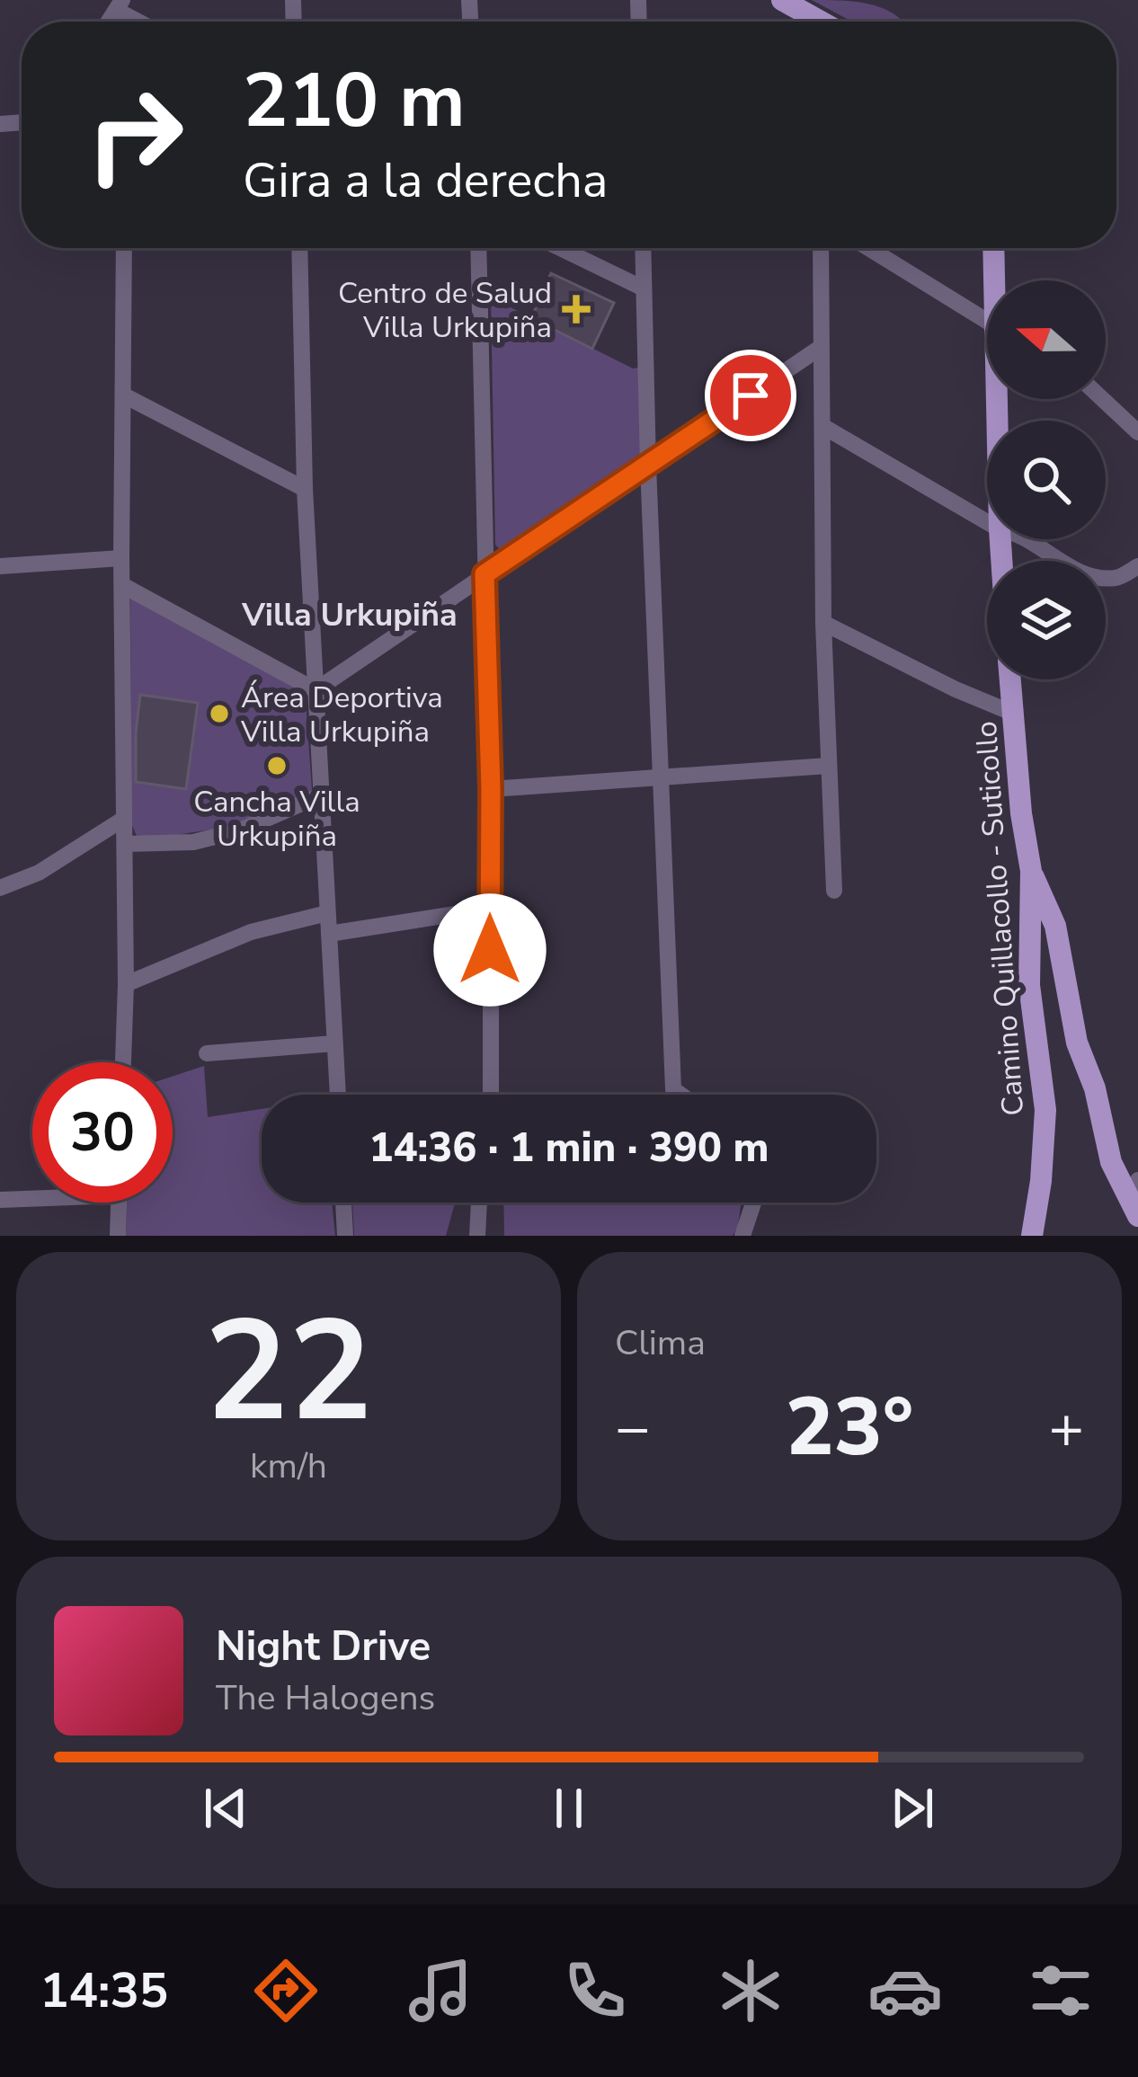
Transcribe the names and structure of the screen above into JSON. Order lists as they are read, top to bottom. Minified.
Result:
{"streets":{"main road":["Camino Quillacollo - Suticollo"]},"districts":["Villa Urkupiña"],"places":{"health":["Centro de Salud Villa Urkupiña"],"other":["Área Deportiva Villa Urkupiña","Cancha Villa Urkupiña"]},"north":"left","page":{"turn":["210 m","Gira a la derecha"],"limit":"30","trip":"14:36 · 1 min · 390 m","tile":[["22","km/h"],"Clima"],"heat":["−","23°","+"],"song":["Night Drive","The Halogens"],"tabs":"14:35"}}
